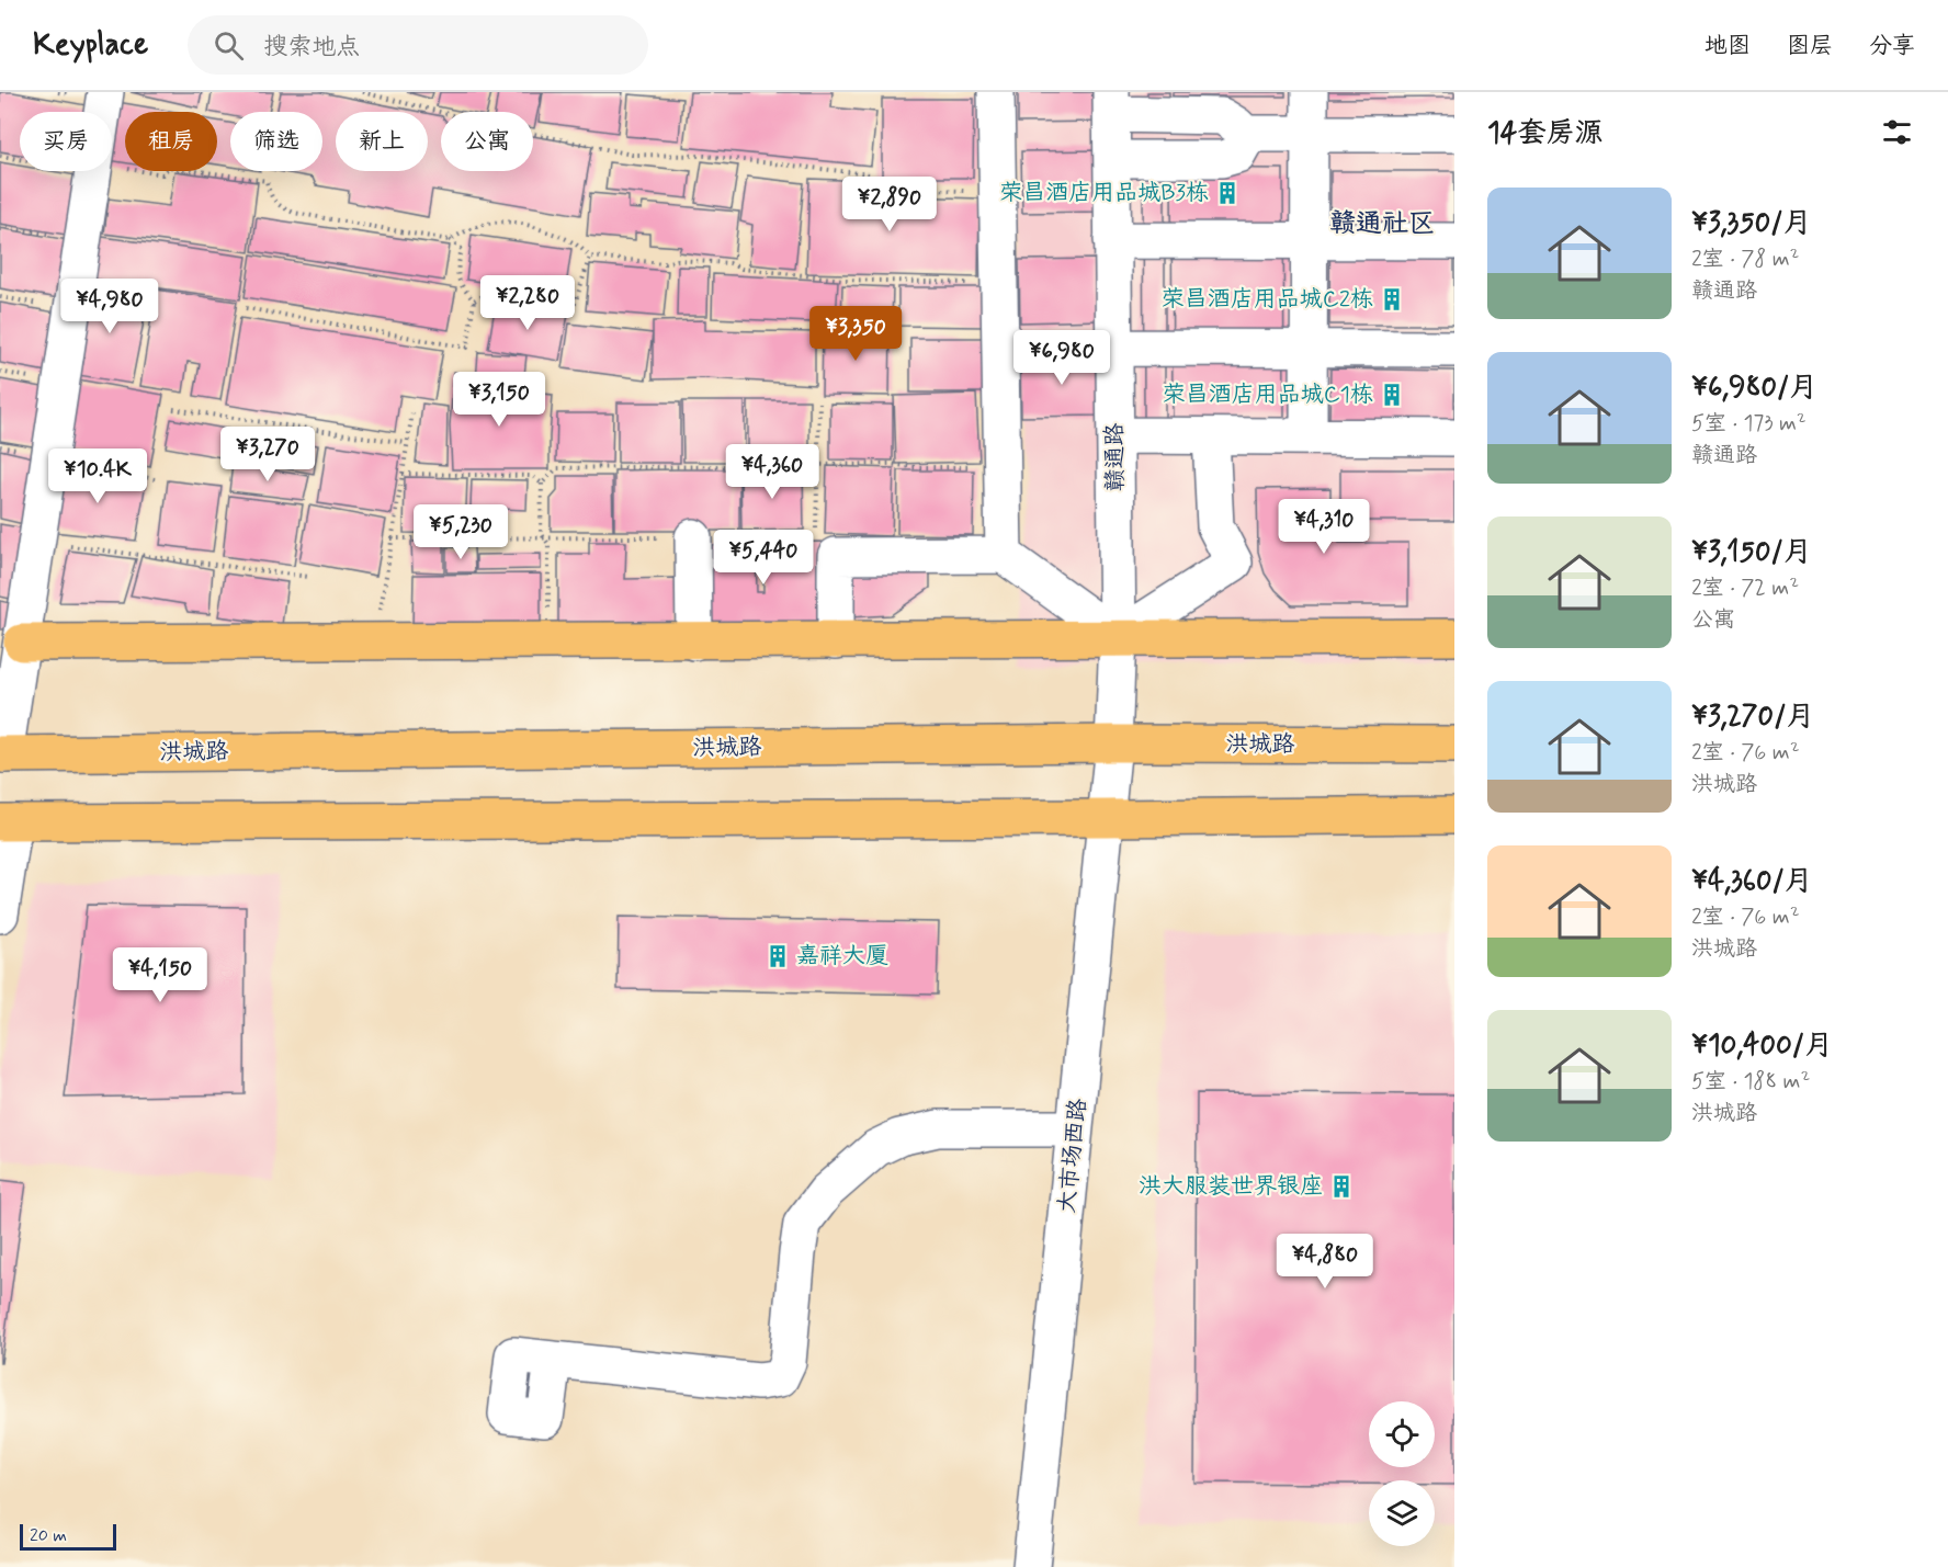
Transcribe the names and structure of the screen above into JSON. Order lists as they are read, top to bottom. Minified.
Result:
{"streets":{"main road":["洪城路"],"street":["赣通路","大市场西路"]},"crossings":[["赣通路","洪城路"],["赣通路","大市场西路"],["洪城路","大市场西路"]],"districts":["赣通社区"],"places":{"building":["荣昌酒店用品城B3栋","荣昌酒店用品城C2栋","荣昌酒店用品城C1栋","嘉祥大厦","洪大服装世界银座"]},"scale_bar":"20 m","page":{"header":"Keyplace","search":"搜索地点","nav":["地图","图层","分享"],"heading":"14套房源","chip":["买房","租房","筛选","新上","公寓"],"list":[{"name":"¥3,350/月","note":"2室 · 78 m² · 赣通路"},{"name":"¥6,980/月","note":"5室 · 173 m² · 赣通路"},{"name":"¥3,150/月","note":"2室 · 72 m² · 公寓"},{"name":"¥3,270/月","note":"2室 · 76 m² · 洪城路"},{"name":"¥4,360/月","note":"2室 · 76 m² · 洪城路"},{"name":"¥10,400/月","note":"5室 · 188 m² · 洪城路"}],"price":["¥2,890","¥2,280","¥4,980","¥3,350","¥6,980","¥3,150","¥3,270","¥4,360","¥10.4K","¥4,310","¥5,230","¥5,440","¥4,150","¥4,880"],"scale":"20 m"}}
